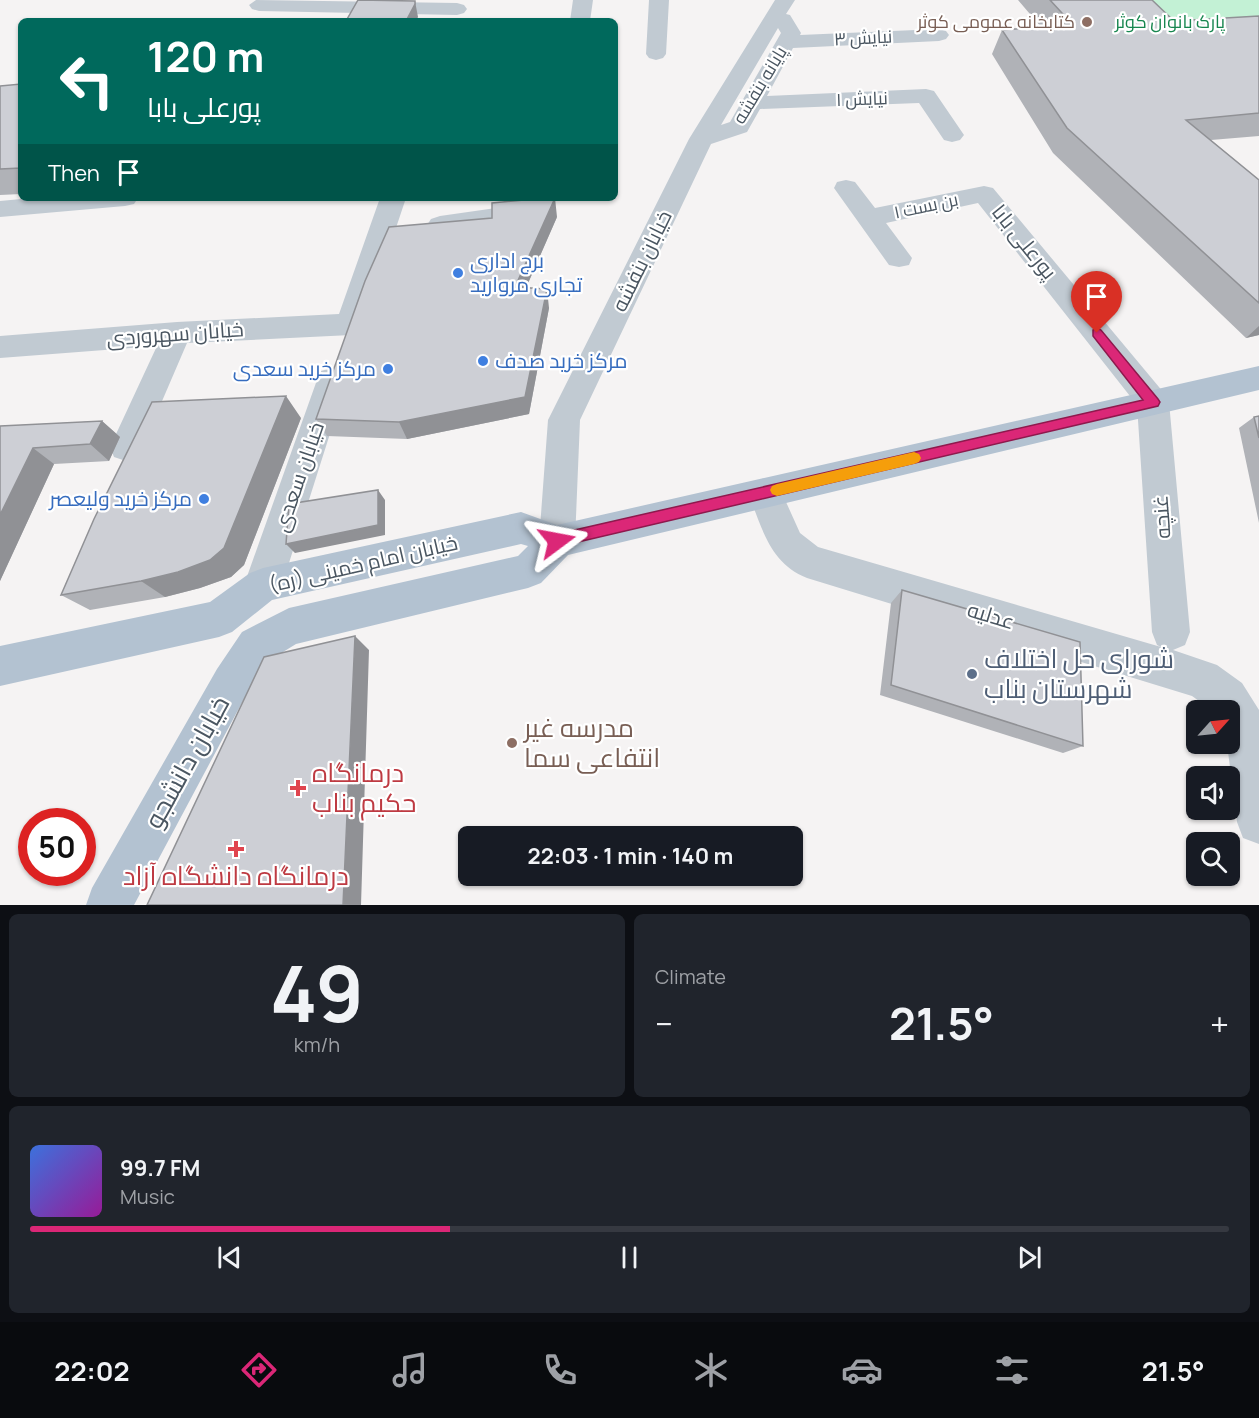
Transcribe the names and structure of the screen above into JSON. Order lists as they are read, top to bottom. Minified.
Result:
{"streets":{"main road":["خیابان امام خمینی (ره)","خیابان دانشجو"],"street":["نیایش ۳","پایانه بنفشه","نیایش ۱","بن بست ۱","پورعلی بابا","خیابان بنفشه","خیابان سهروردی","خیابان سعدی","غنچه","عدلیه"]},"crossings":[["نیایش ۳","پایانه بنفشه"],["پایانه بنفشه","نیایش ۱"],["پایانه بنفشه","خیابان بنفشه"],["بن بست ۱","پورعلی بابا"],["پورعلی بابا","غنچه"],["خیابان بنفشه","خیابان امام خمینی (ره)"],["خیابان بنفشه","خیابان دانشجو"],["خیابان سهروردی","خیابان سعدی"],["خیابان سعدی","خیابان امام خمینی (ره)"],["خیابان امام خمینی (ره)","خیابان دانشجو"]],"parks":["پارک بانوان کوثر"],"places":{"other":["کتابخانه عمومی کوثر","برج اداری تجاری مروارید","مرکز خرید صدف","مرکز خرید سعدی","مرکز خرید ولیعصر","شورای حل اختلاف شهرستان بناب","مدرسه غیر انتفاعی سما"],"health":["درمانگاه حکیم بناب","درمانگاه دانشگاه آزاد"]},"north":"top right","page":{"turn":["120 m","پورعلی بابا"],"then":"Then","limit":"50","trip":"22:03 · 1 min · 140 m","tile":[["49","km/h"],"Climate"],"heat":["−","21.5°","+"],"song":["99.7 FM","Music"],"tabs":["22:02","21.5°"]}}
